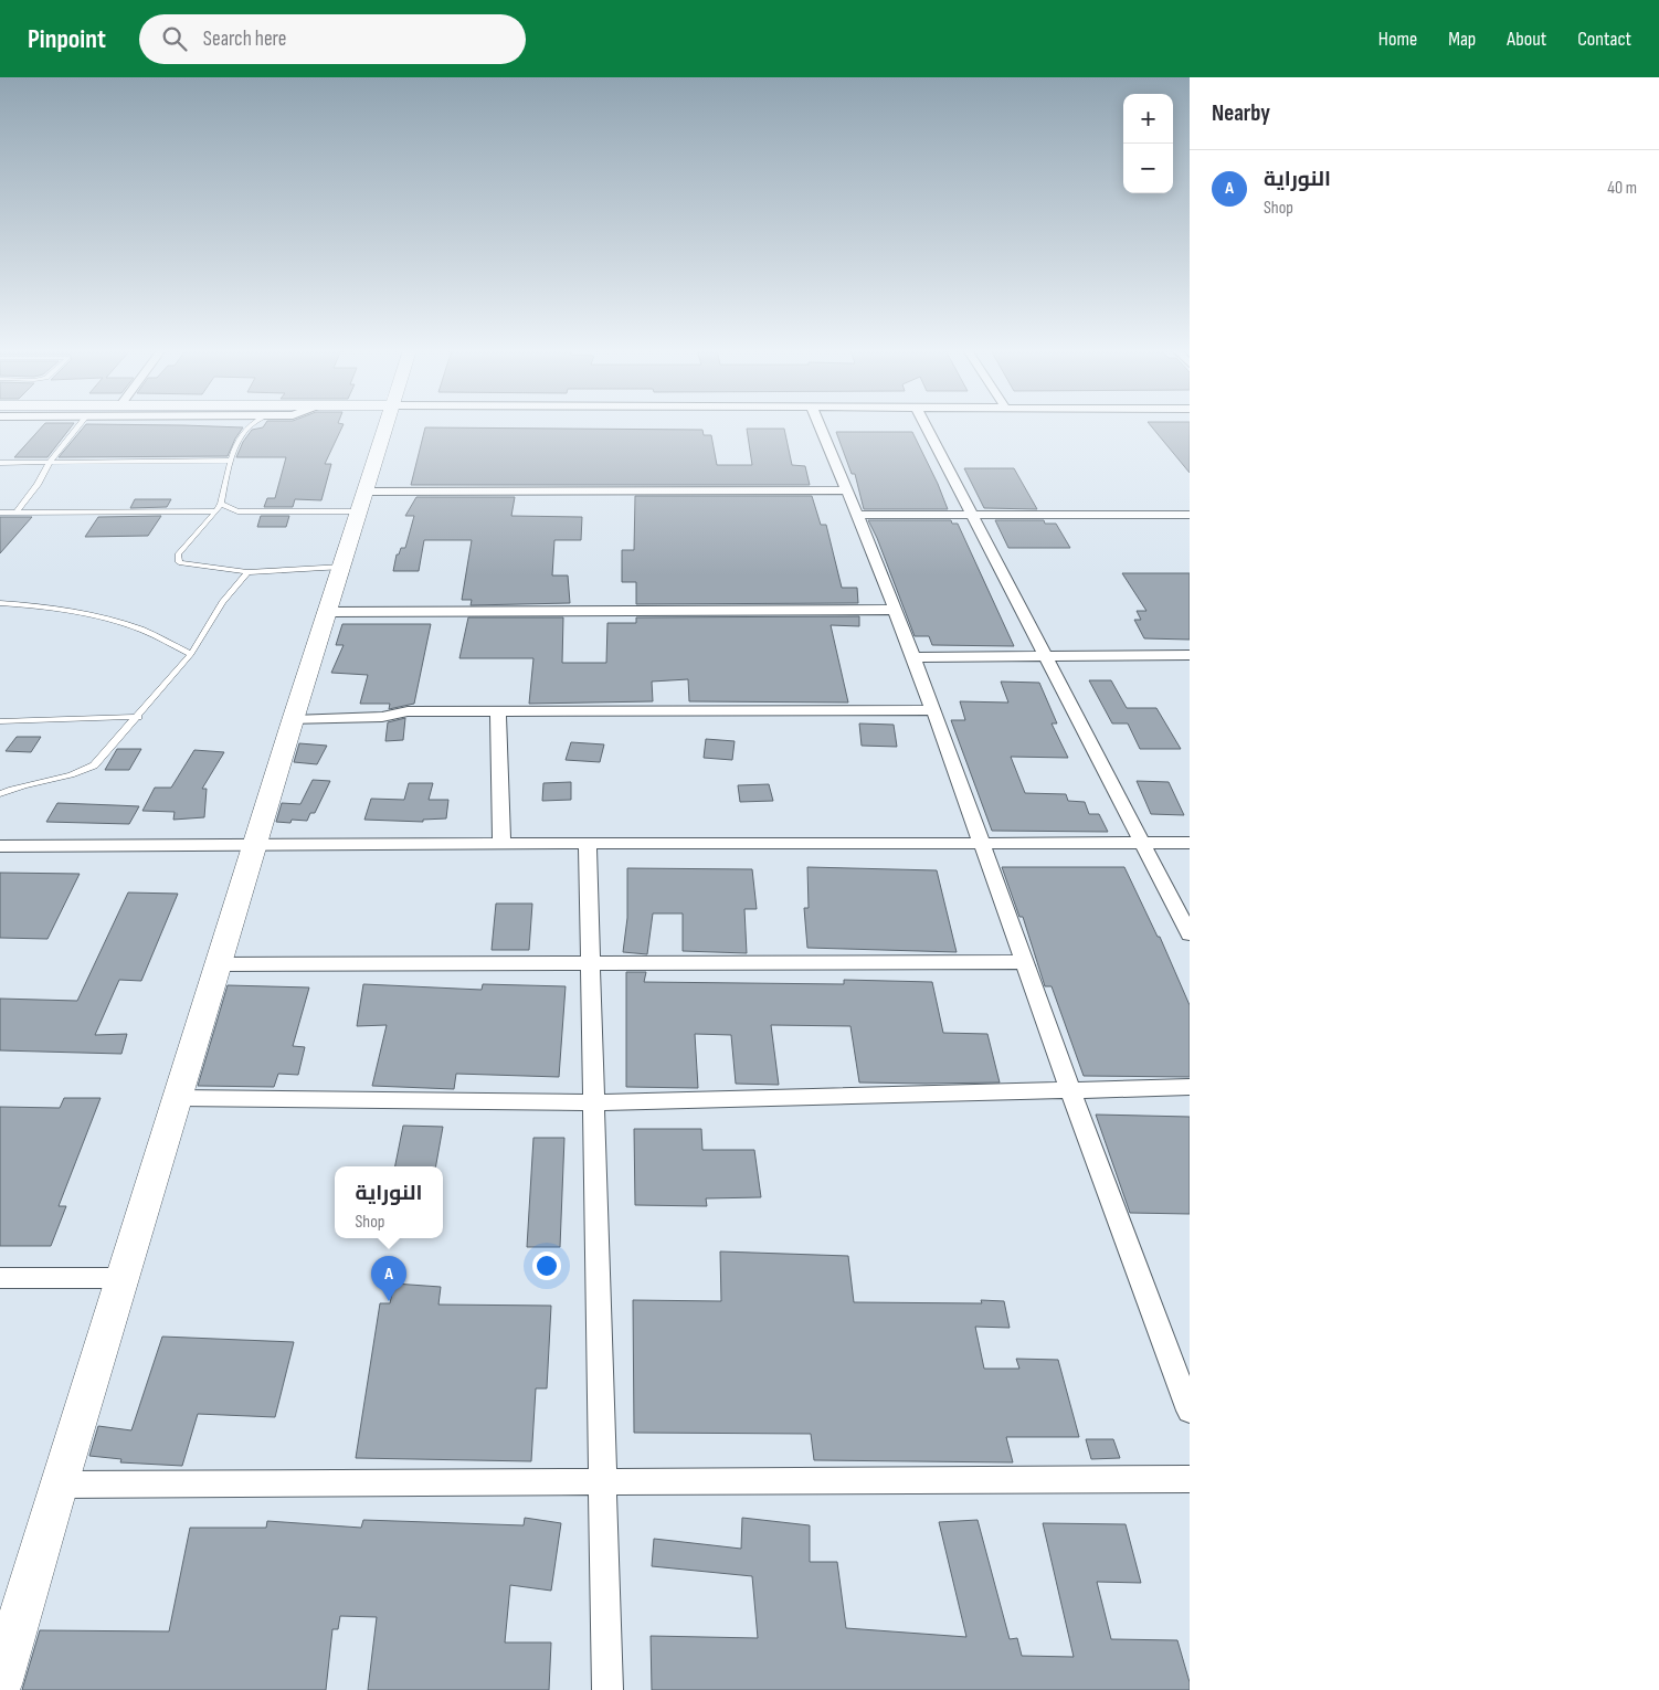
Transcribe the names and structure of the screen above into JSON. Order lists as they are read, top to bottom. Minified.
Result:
{"page":{"header":"Pinpoint","search":"Search here","nav":["Home","Map","About","Contact"],"heading":"Nearby","map_buttons":["+","−"],"list":[{"mark":"A","name":"النوراية","note":"Shop","value":"40 m"}],"popup":["النوراية","Shop"],"pins":"A"}}
